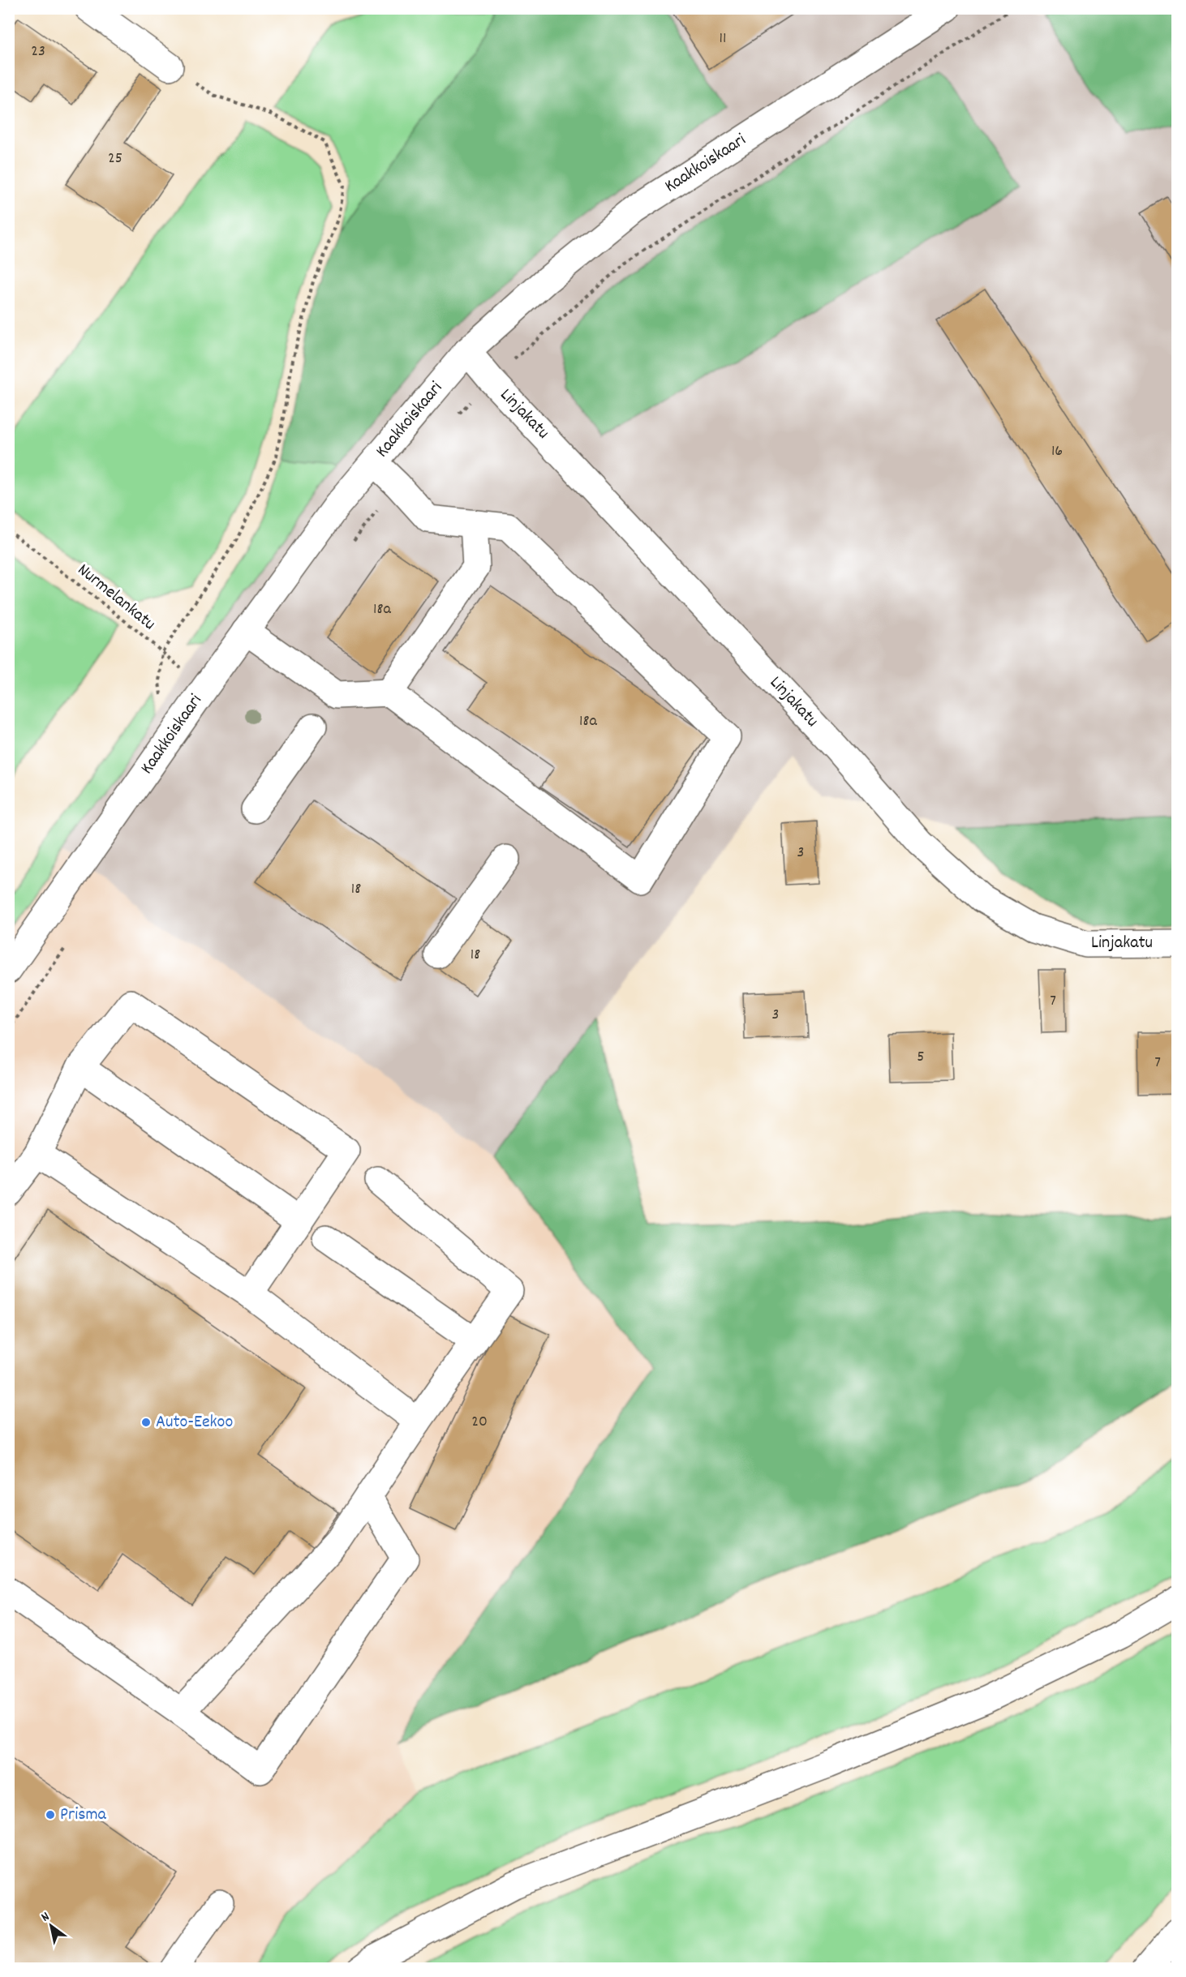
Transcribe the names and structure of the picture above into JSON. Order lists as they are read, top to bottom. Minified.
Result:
{"streets":{"main road":["Kaakkoiskaari","Linjakatu"],"path":["Nurmelankatu"]},"crossings":[["Kaakkoiskaari","Linjakatu"],["Kaakkoiskaari","Nurmelankatu"]],"places":["Auto-Eekoo","Prisma"],"house_numbers":["11","23","25","16","18a","18a","3","18","18","7","3","5","7","20"],"north":"top left"}
